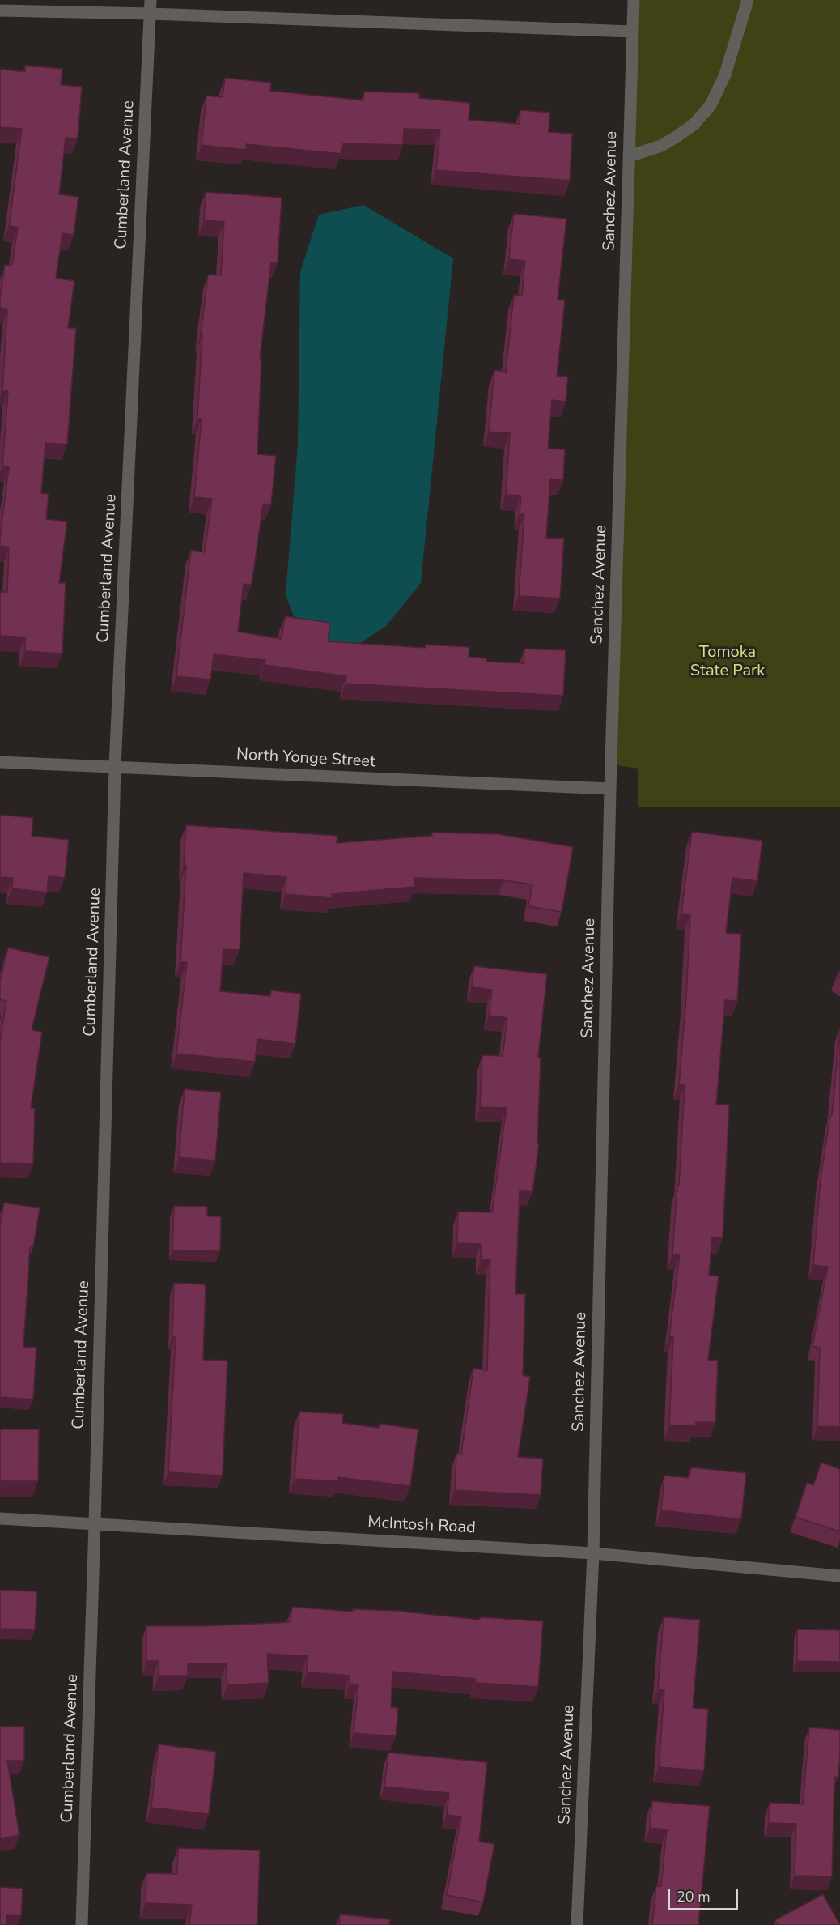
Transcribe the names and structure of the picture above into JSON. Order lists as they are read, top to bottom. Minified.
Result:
{"streets":{"street":["Cumberland Avenue","Sanchez Avenue","North Yonge Street","McIntosh Road"]},"crossings":[["Cumberland Avenue","North Yonge Street"],["Cumberland Avenue","McIntosh Road"],["Sanchez Avenue","North Yonge Street"],["Sanchez Avenue","McIntosh Road"]],"parks":["Tomoka State Park"],"scale_bar":"20 m"}
